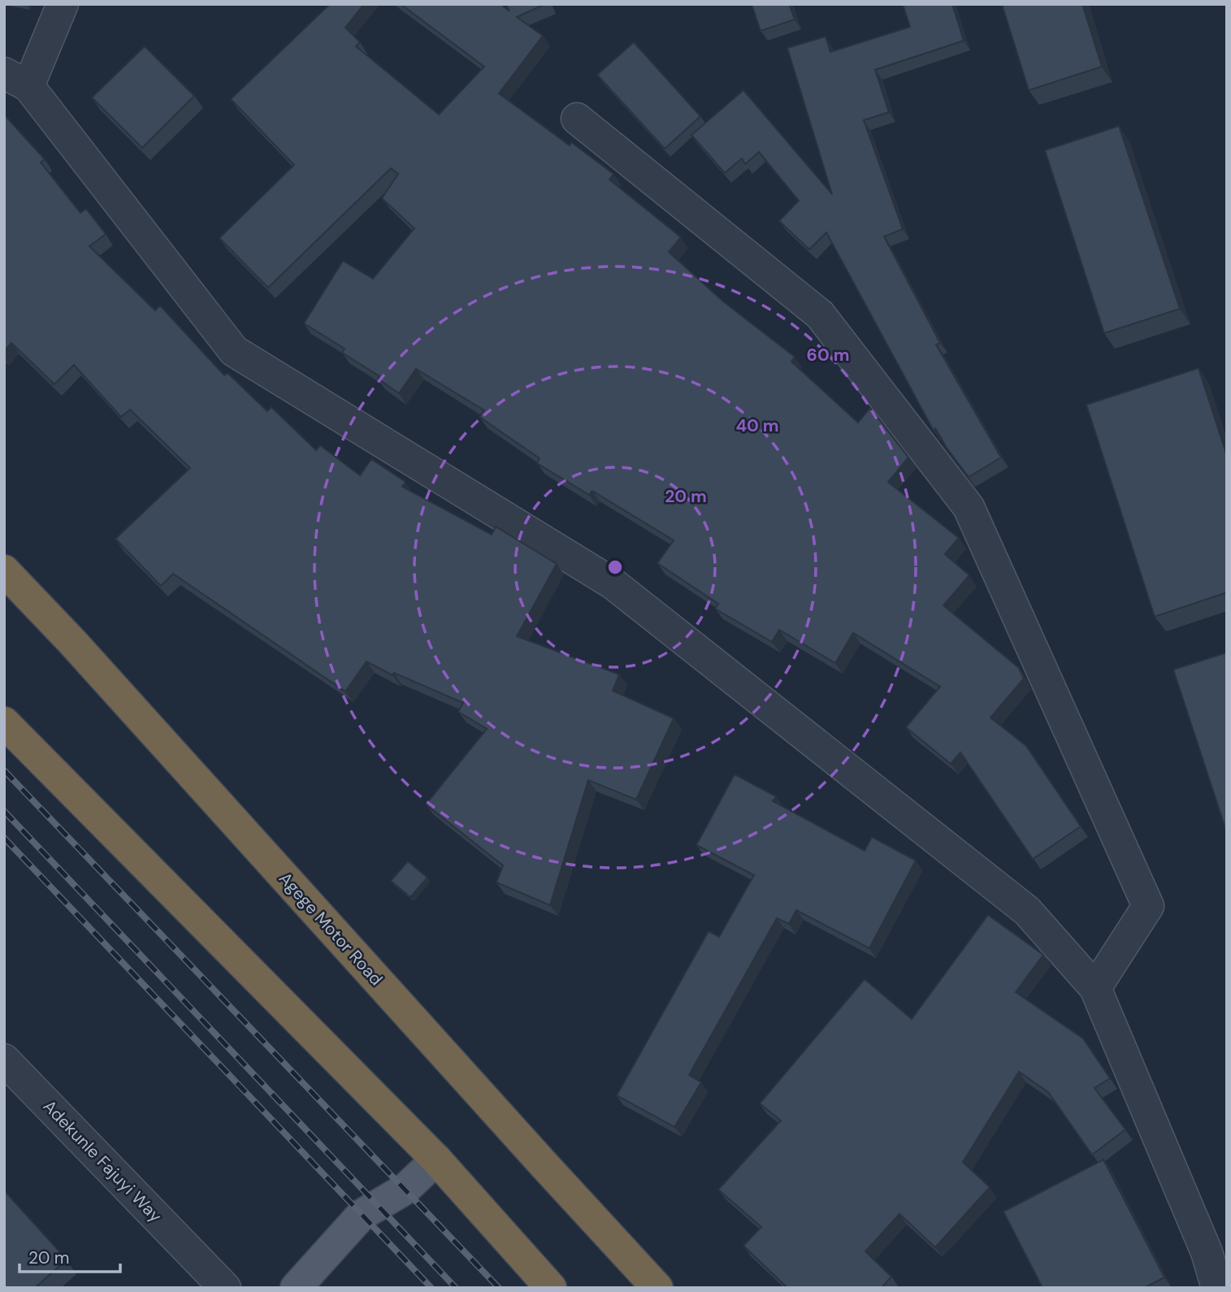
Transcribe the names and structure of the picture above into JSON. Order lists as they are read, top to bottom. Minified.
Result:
{"streets":{"highway":["Agege Motor Road"],"street":["Adekunle Fajuyi Way"]},"scale_bar":"20 m","rings":["60 m","40 m","20 m"]}
